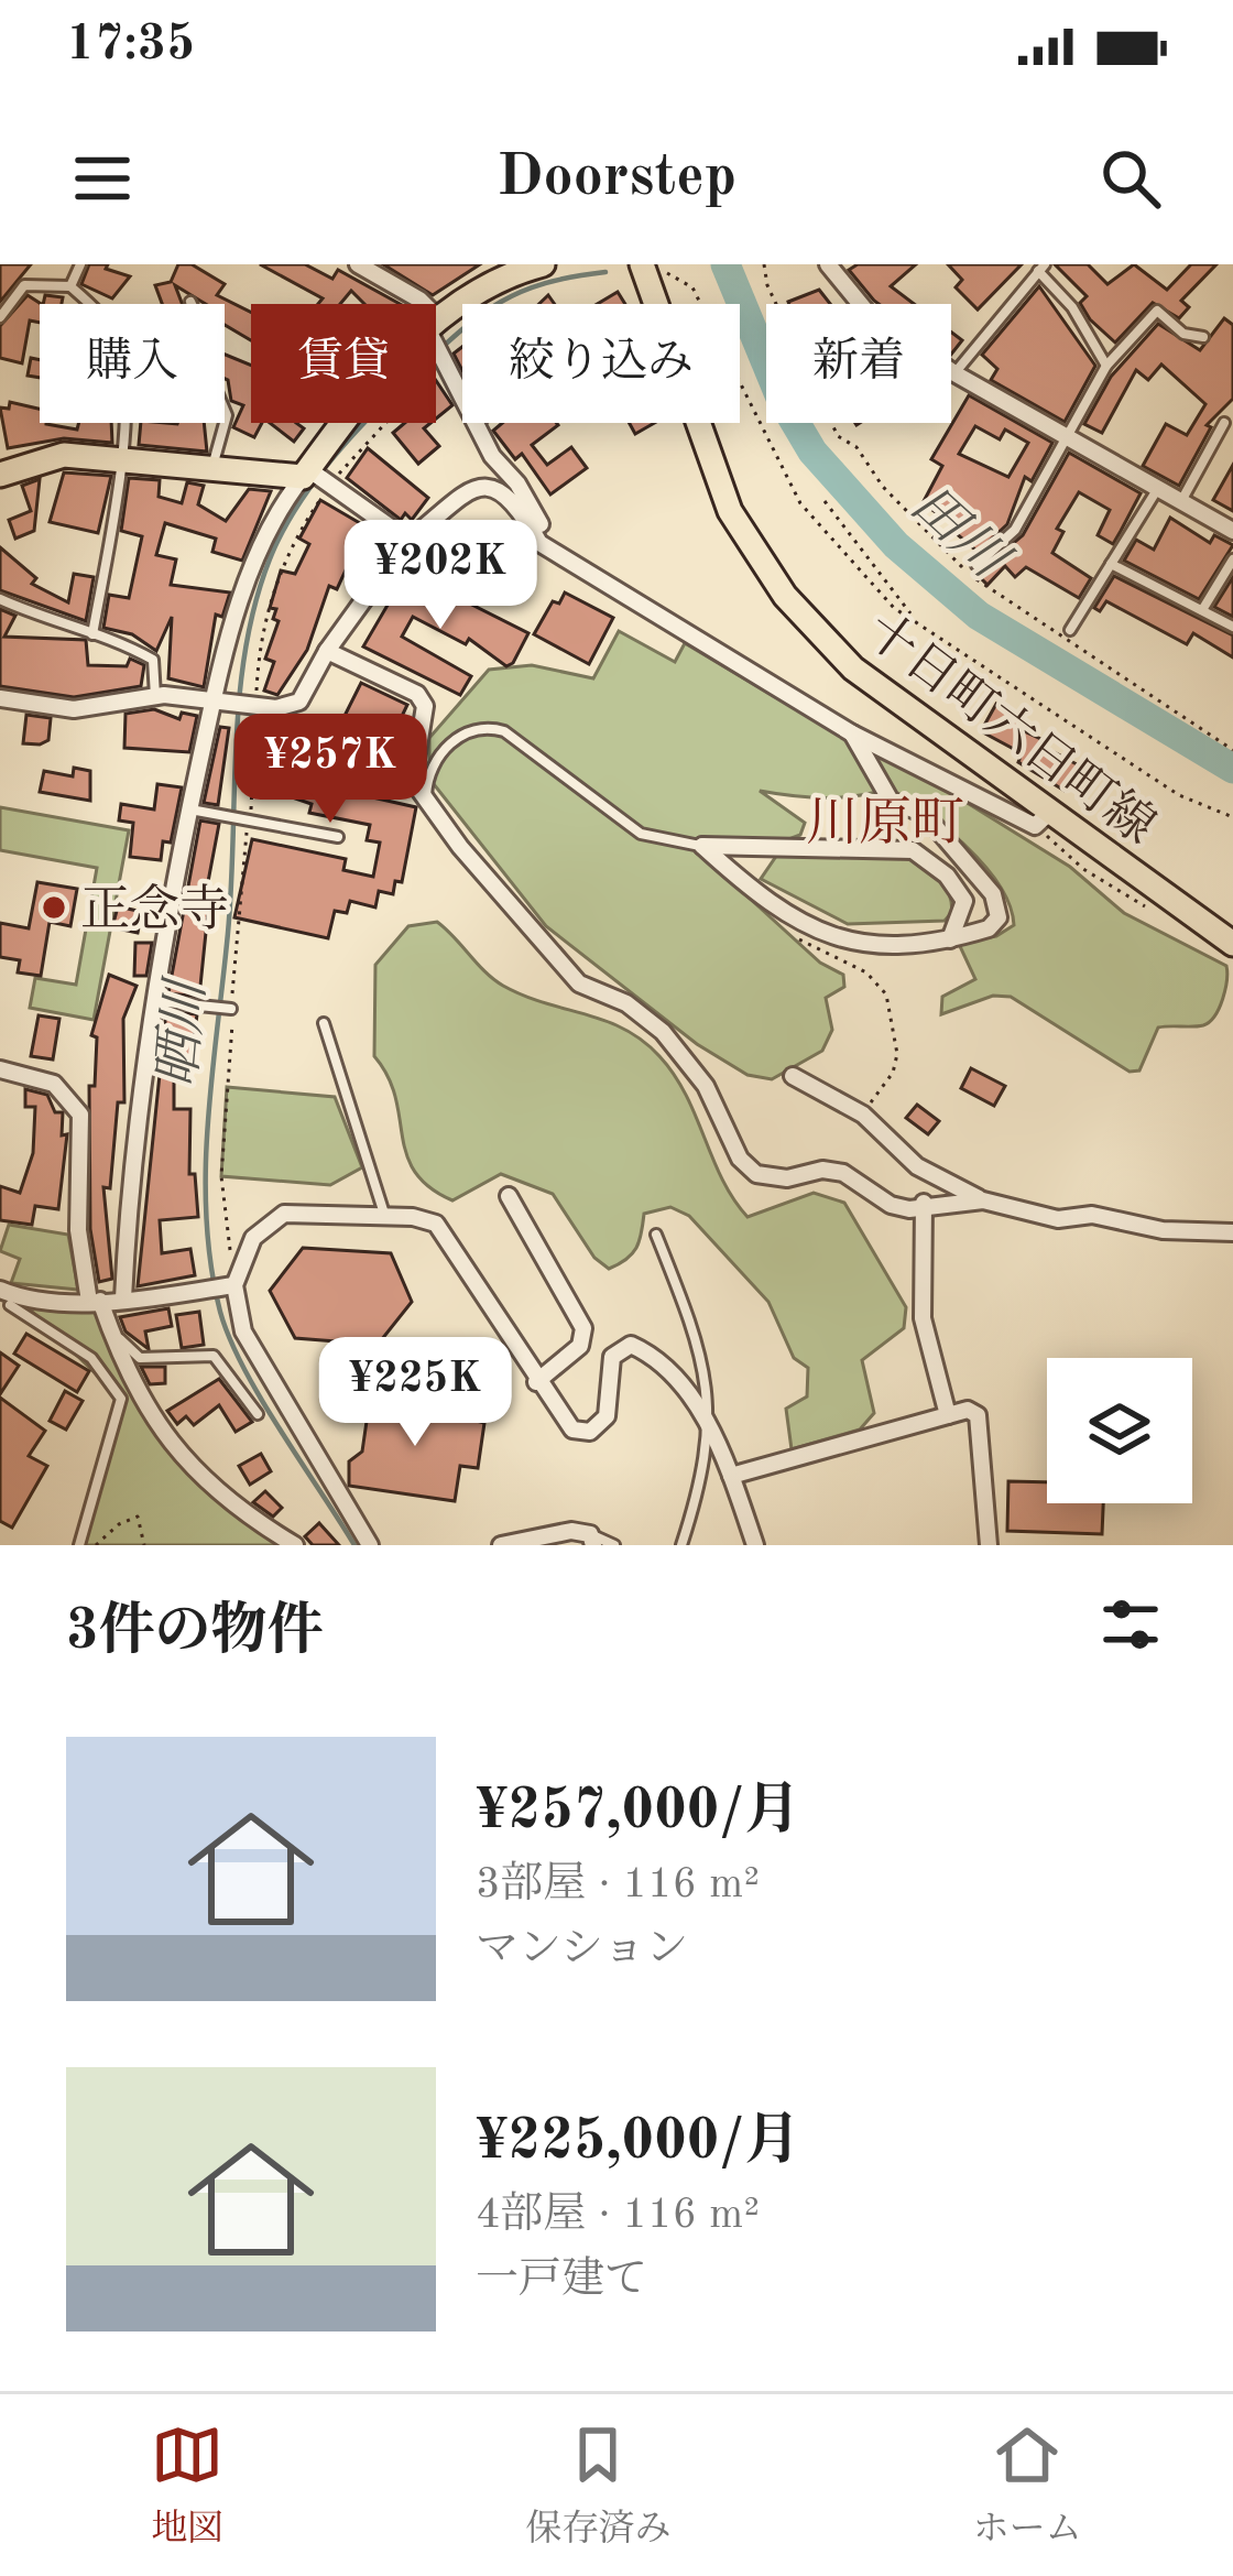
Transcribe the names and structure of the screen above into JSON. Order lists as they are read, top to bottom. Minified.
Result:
{"streets":{"main road":["十日町六日町線"]},"districts":["川原町"],"water":["田川","晒川"],"places":["正念寺"],"page":{"status":"17:35","header":"Doorstep","chip":["購入","賃貸","絞り込み","新着"],"price":["¥202K","¥257K","¥225K"],"heading":"3件の物件","list":[{"name":"¥257,000/月","note":"3部屋 · 116 m² · マンション"},{"name":"¥225,000/月","note":"4部屋 · 116 m² · 一戸建て"}],"tabs":["地図","保存済み","ホーム"]}}
